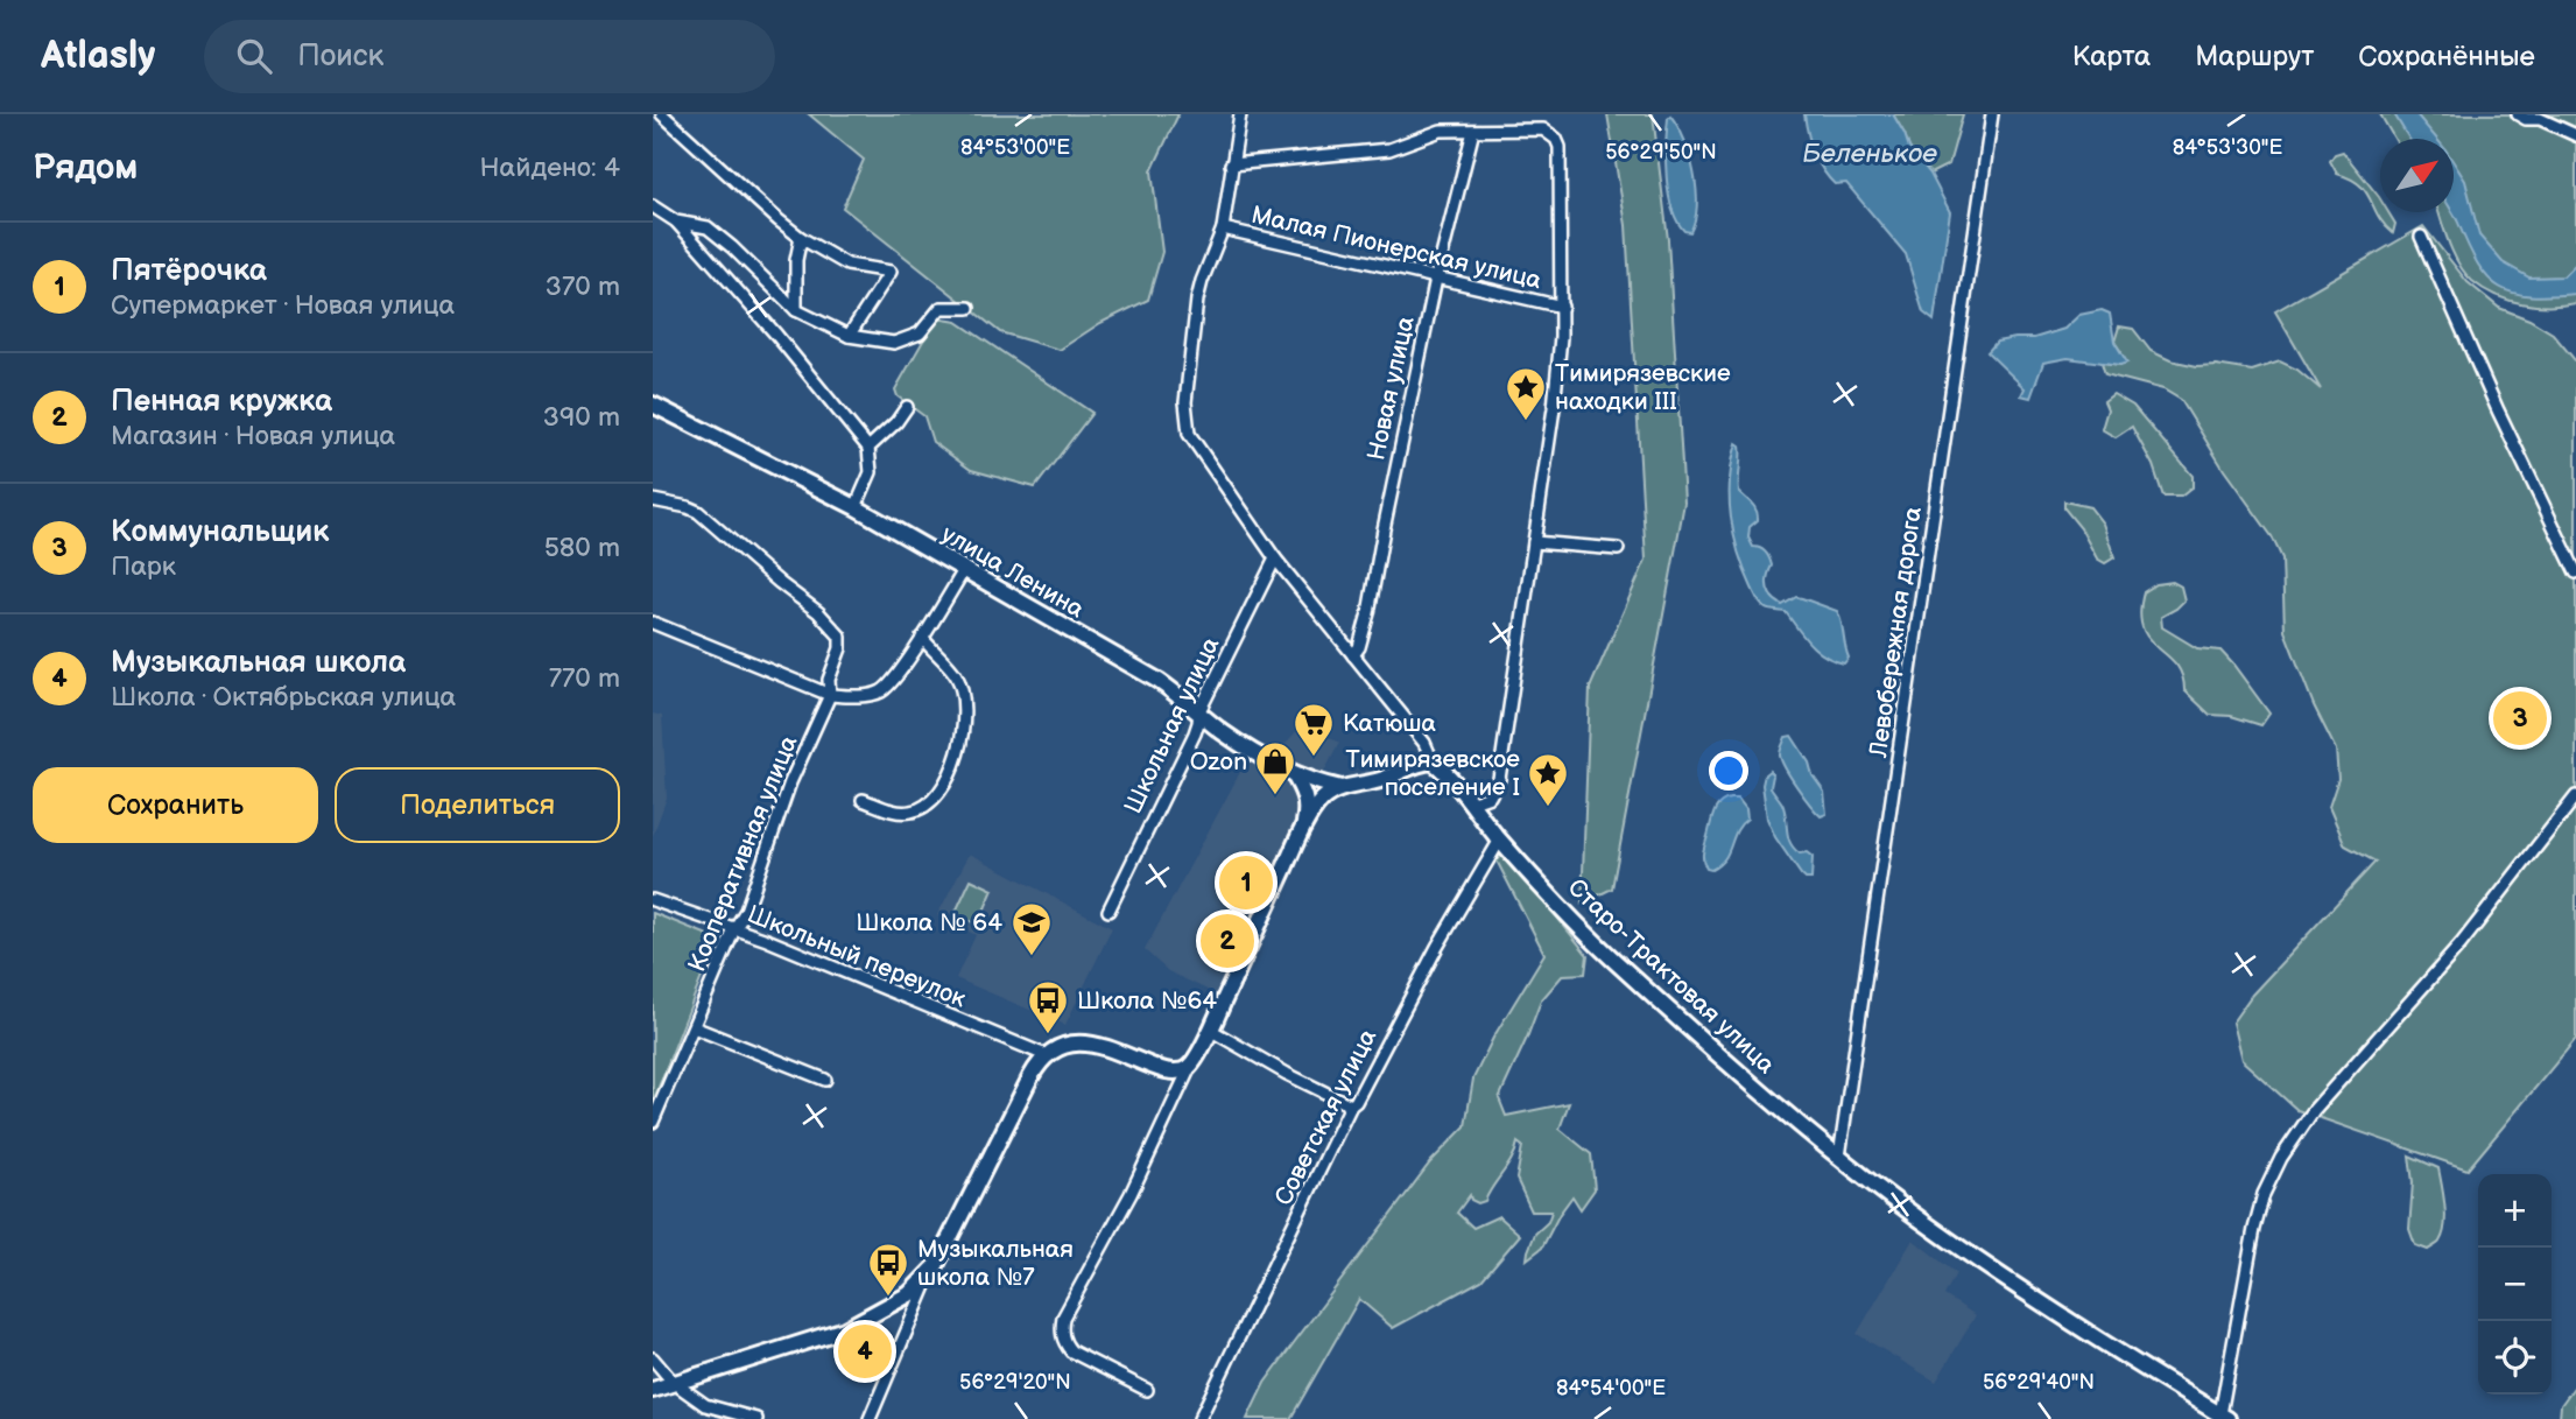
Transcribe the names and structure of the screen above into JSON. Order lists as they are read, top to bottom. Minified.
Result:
{"streets":{"street":["Малая Пионерская улица","Новая улица","улица Ленина","Левобережная дорога","Школьная улица","Кооперативная улица","Школьный переулок","Старо-Трактовая улица","Советская улица"]},"crossings":[["Малая Пионерская улица","Новая улица"],["Малая Пионерская улица","Старо-Трактовая улица"],["Новая улица","Старо-Трактовая улица"],["улица Ленина","Школьная улица"],["Левобережная дорога","Старо-Трактовая улица"],["Школьная улица","Старо-Трактовая улица"],["Кооперативная улица","Школьный переулок"],["Старо-Трактовая улица","Советская улица"]],"water":["Беленькое"],"places":{"place":["Тимирязевские находки III","Тимирязевское поселение I"],"supermarket":["Катюша"],"shop":["Ozon"],"school or university":["Школа № 64"],"bus stop":["Школа №64","Музыкальная школа №7"]},"north":"top right","page":{"header":"Atlasly","search":"Поиск","nav":["Карта","Маршрут","Сохранённые"],"heading":["Рядом","Найдено: 4"],"list":[{"mark":"1","name":"Пятёрочка","note":"Супермаркет · Новая улица","value":"370 m"},{"mark":"2","name":"Пенная кружка","note":"Магазин · Новая улица","value":"390 m"},{"mark":"3","name":"Коммунальщик","note":"Парк","value":"580 m"},{"mark":"4","name":"Музыкальная школа","note":"Школа · Октябрьская улица","value":"770 m"}],"pins":["3","1","2","4"],"buttons":["Сохранить","Поделиться"],"map_buttons":["+","−"]},"coordinates":["84°53'00\"E","84°53'30\"E","56°29'50\"N","56°29'20\"N","56°29'40\"N","84°54'00\"E"]}
